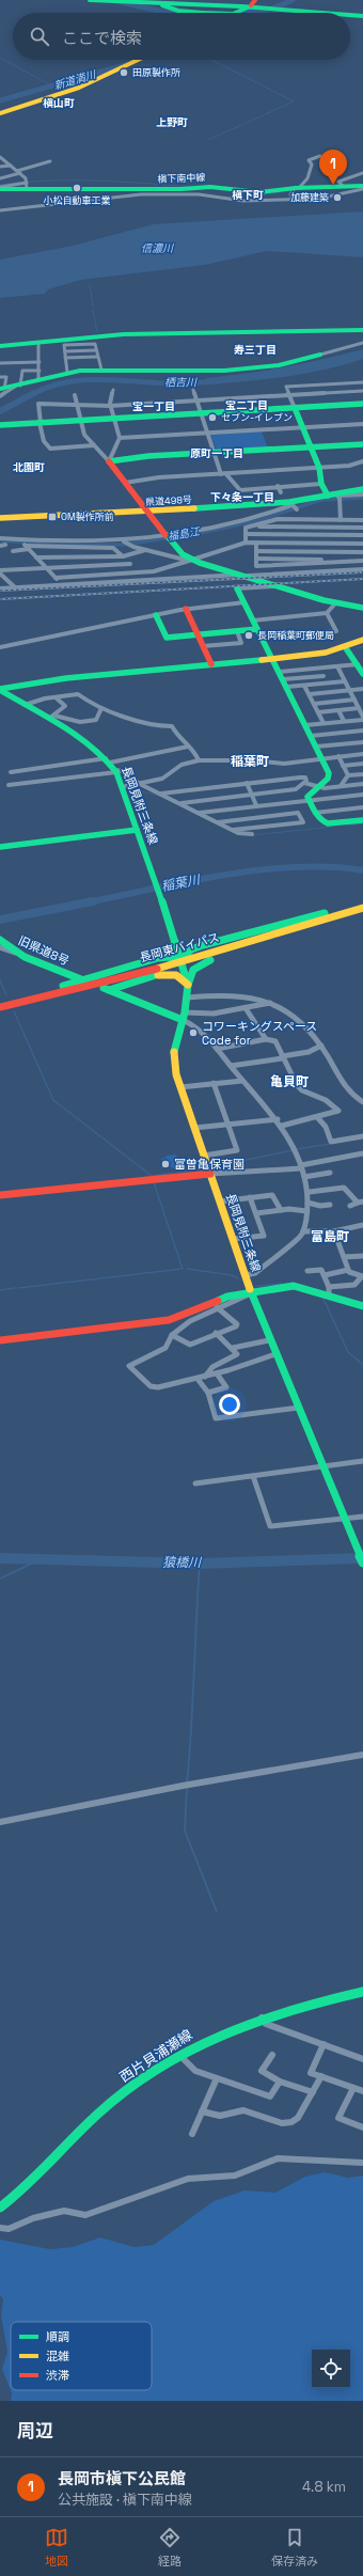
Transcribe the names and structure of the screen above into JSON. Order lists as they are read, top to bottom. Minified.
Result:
{"streets":{"main road":["槇下南中線","県道498号","長岡見附三条線","長岡東バイパス","旧県道8号","西片貝浦瀬線"]},"districts":["槇山町","上野町","槇下町","寿三丁目","宝二丁目","宝一丁目","原町一丁目","北園町","下々条一丁目","稲葉町","亀貝町","富島町"],"water":["新道満川","信濃川","栖吉川","福島江","稲葉川","猿橋川"],"places":{"other":["田原製作所","小松自動車工業","加藤建築","セブン-イレブン","長岡稲葉町郵便局","コワーキングスペース Code for","富曽亀保育園"],"transit":["OM製作所前"]},"legend":["順調","混雑","渋滞"],"page":{"search":"ここで検索","pins":"1","heading":"周辺","list":[{"mark":"1","name":"長岡市槇下公民館","note":"公共施設 · 槇下南中線","value":"4.8 km"}],"nav":["地図","経路","保存済み"]}}
